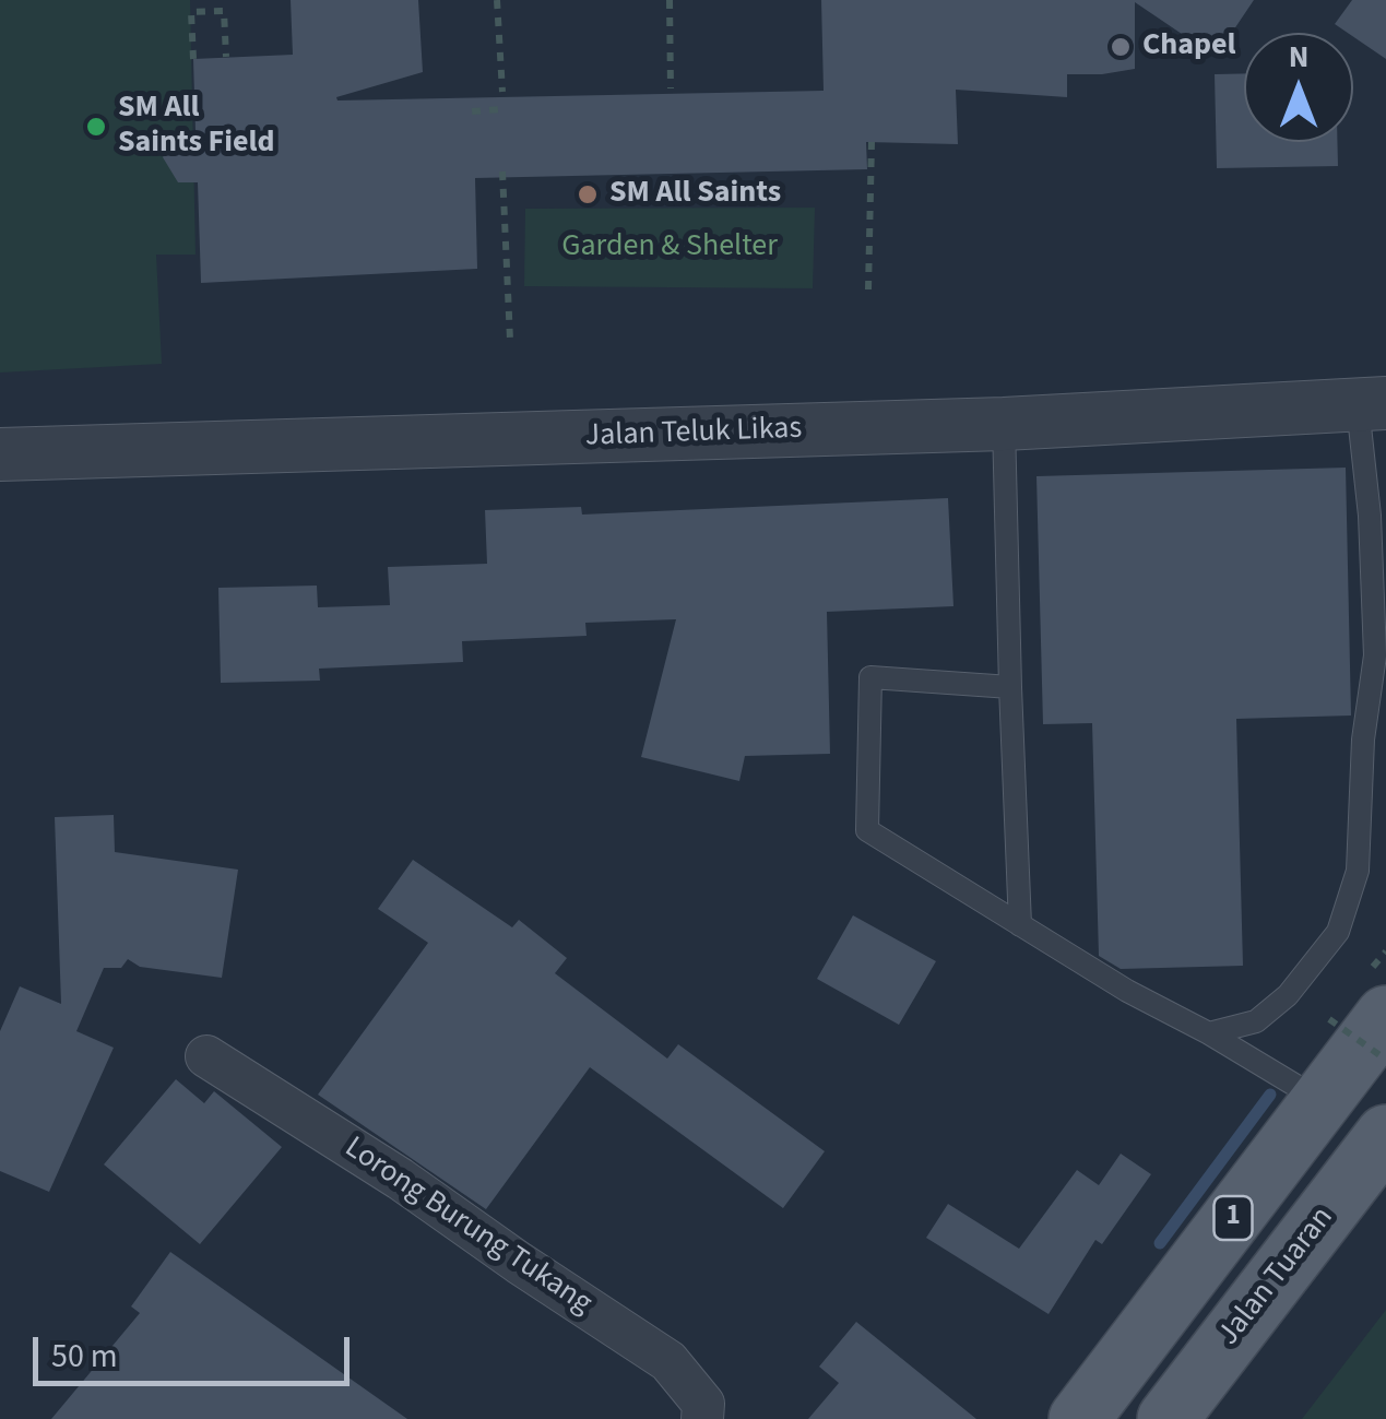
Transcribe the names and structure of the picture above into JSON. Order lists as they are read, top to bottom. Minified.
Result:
{"streets":{"main road":["1","Jalan Tuaran"],"street":["Jalan Teluk Likas","Lorong Burung Tukang"]},"parks":["Garden & Shelter"],"places":["Chapel","SM All Saints Field","SM All Saints"],"scale_bar":"50 m","north":"top"}
